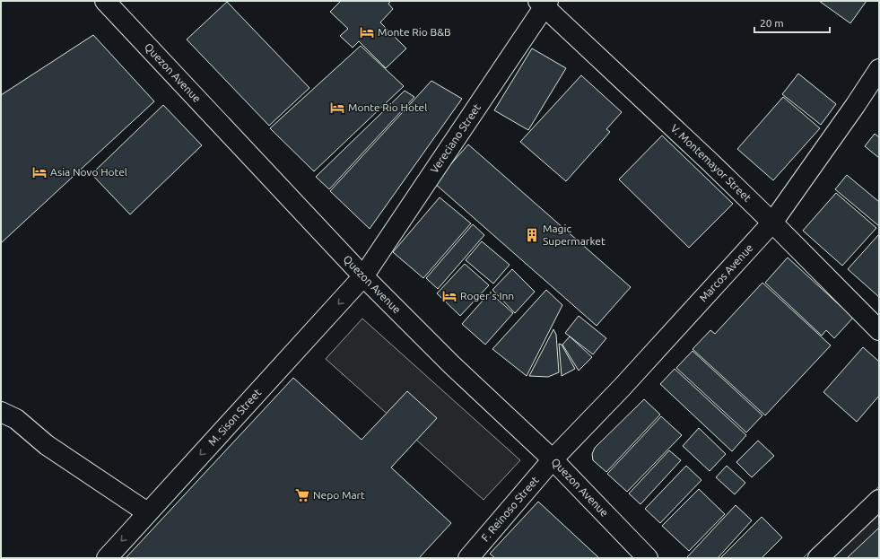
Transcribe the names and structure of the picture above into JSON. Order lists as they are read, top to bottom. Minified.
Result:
{"streets":{"street":["Quezon Avenue","Vereciano Street","V. Montemayor Street","Marcos Avenue","M. Sison Street","F. Reinoso Street"]},"crossings":[["Quezon Avenue","Vereciano Street"],["Quezon Avenue","Marcos Avenue"],["Quezon Avenue","M. Sison Street"],["Quezon Avenue","F. Reinoso Street"],["Vereciano Street","V. Montemayor Street"],["Vereciano Street","M. Sison Street"],["V. Montemayor Street","Marcos Avenue"],["Marcos Avenue","F. Reinoso Street"]],"one_way":["M. Sison Street"],"places":{"hotel":["Monte Rio B&B","Monte Rio Hotel","Asia Novo Hotel","Roger's Inn"],"building":["Magic Supermarket"],"supermarket":["Nepo Mart"]},"scale_bar":"20 m"}
